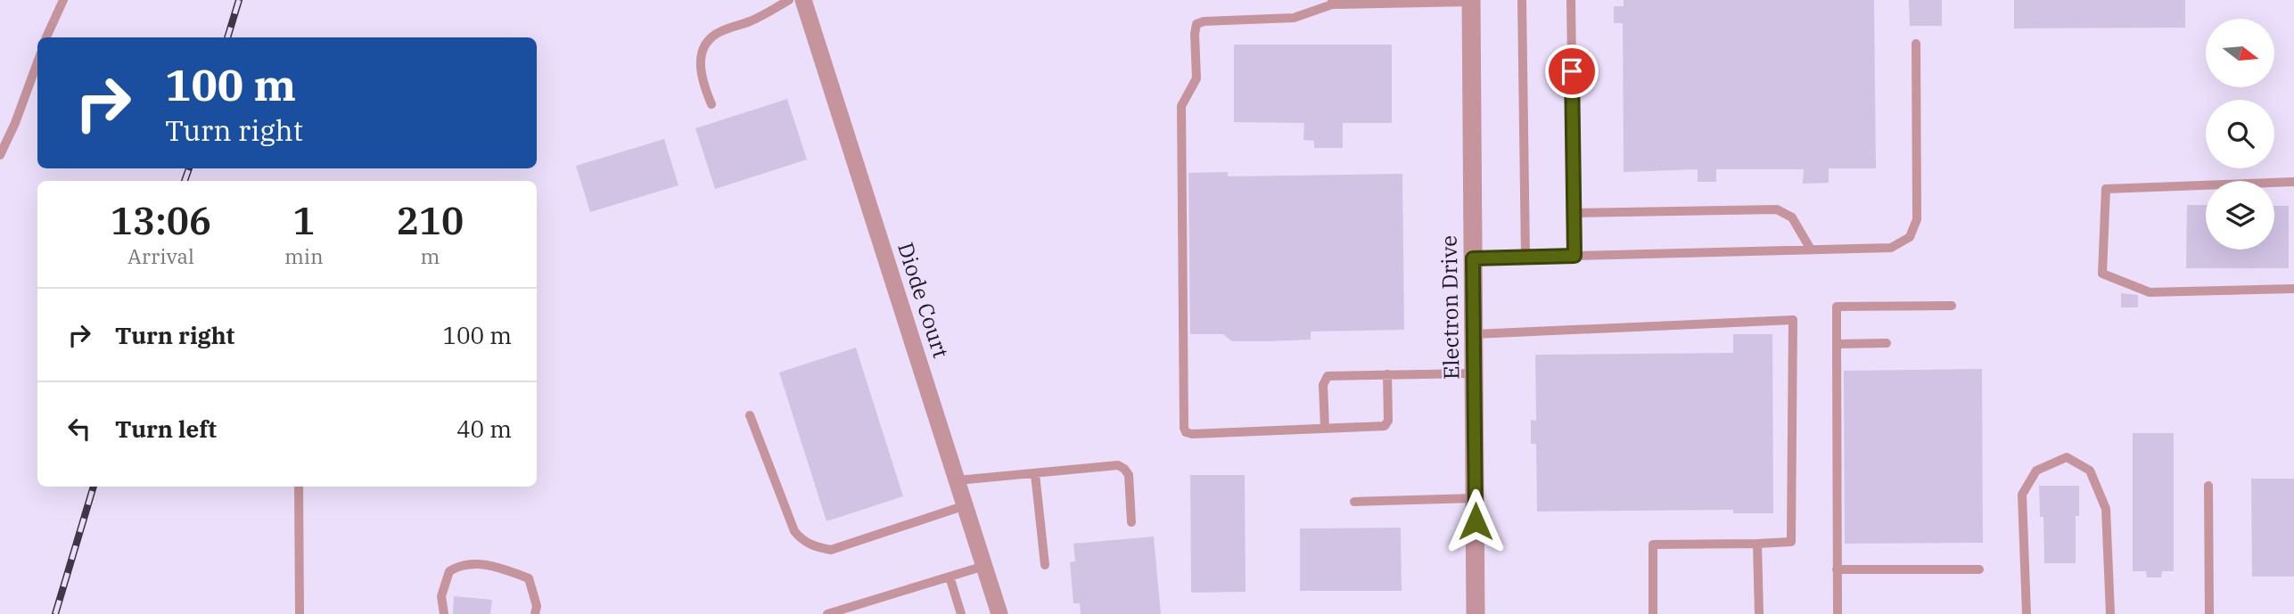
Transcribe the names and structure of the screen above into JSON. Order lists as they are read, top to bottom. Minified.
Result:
{"streets":{"street":["Diode Court","Electron Drive"]},"north":"right","page":{"turn":["100 m","Turn right"],"eta":["13:06","Arrival","1","min","210","m"],"list":[{"name":"Turn right","value":"100 m"},{"name":"Turn left","value":"40 m"}]}}
